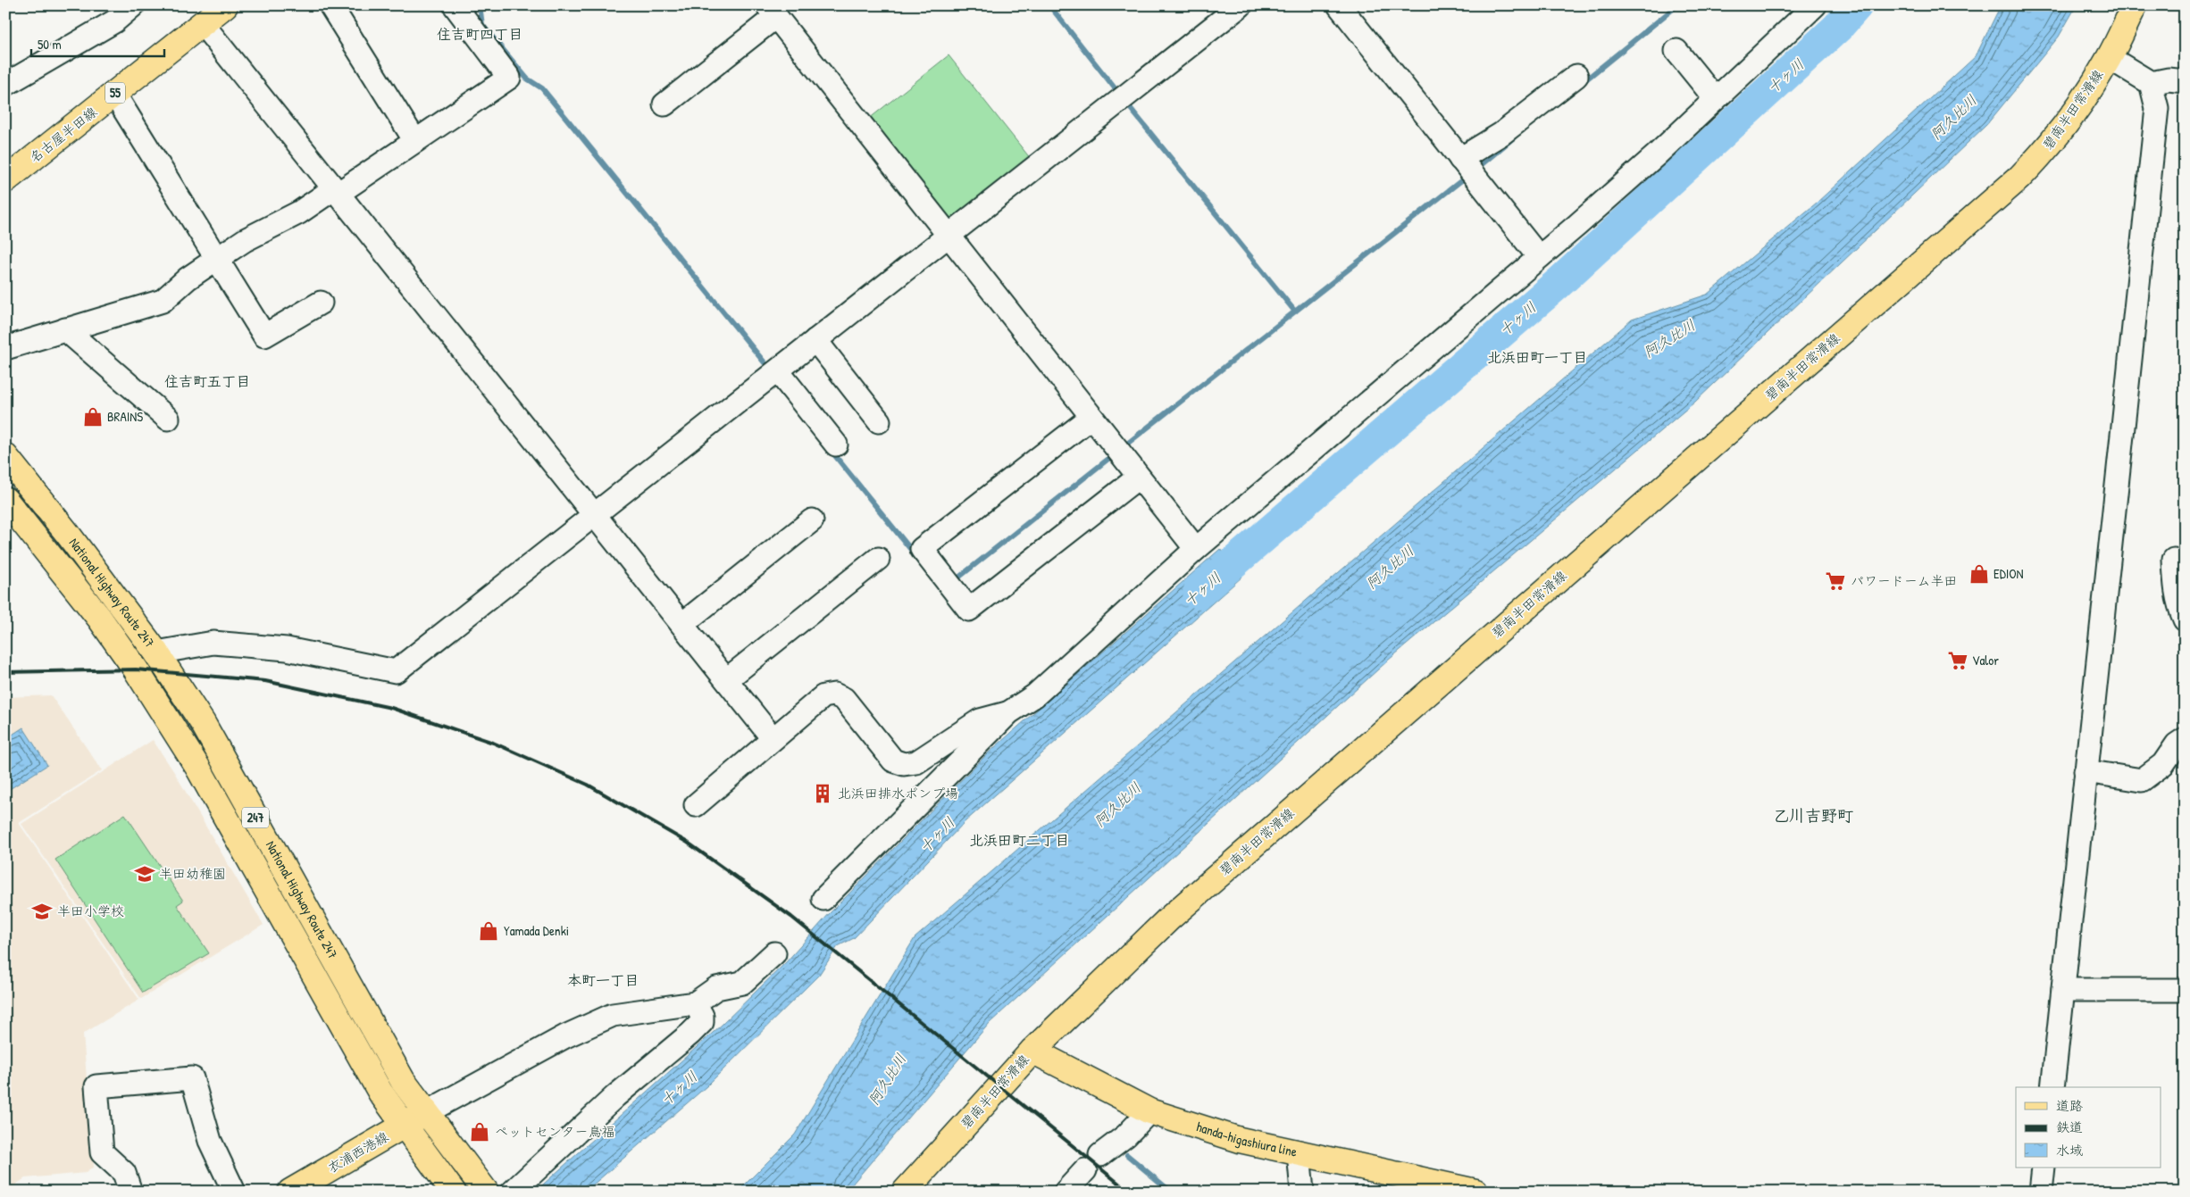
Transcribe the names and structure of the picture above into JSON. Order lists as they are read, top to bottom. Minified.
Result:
{"streets":{"main road":["55","碧南半田常滑線","名古屋半田線","National Highway Route 247","247","handa-higashiura line","衣浦西港線"]},"crossings":[["碧南半田常滑線","handa-higashiura line"],["National Highway Route 247","衣浦西港線"]],"districts":["住吉町四丁目","北浜田町一丁目","住吉町五丁目","乙川吉野町","北浜田町二丁目","本町一丁目"],"water":["十ヶ川","阿久比川"],"places":{"shop":["BRAINS","EDION","Yamada Denki","ペットセンター鳥福"],"supermarket":["パワードーム半田","Valor"],"building":["北浜田排水ポンプ場"],"school or university":["半田幼稚園","半田小学校"]},"legend":["道路","鉄道","水域"],"scale_bar":"50 m"}
